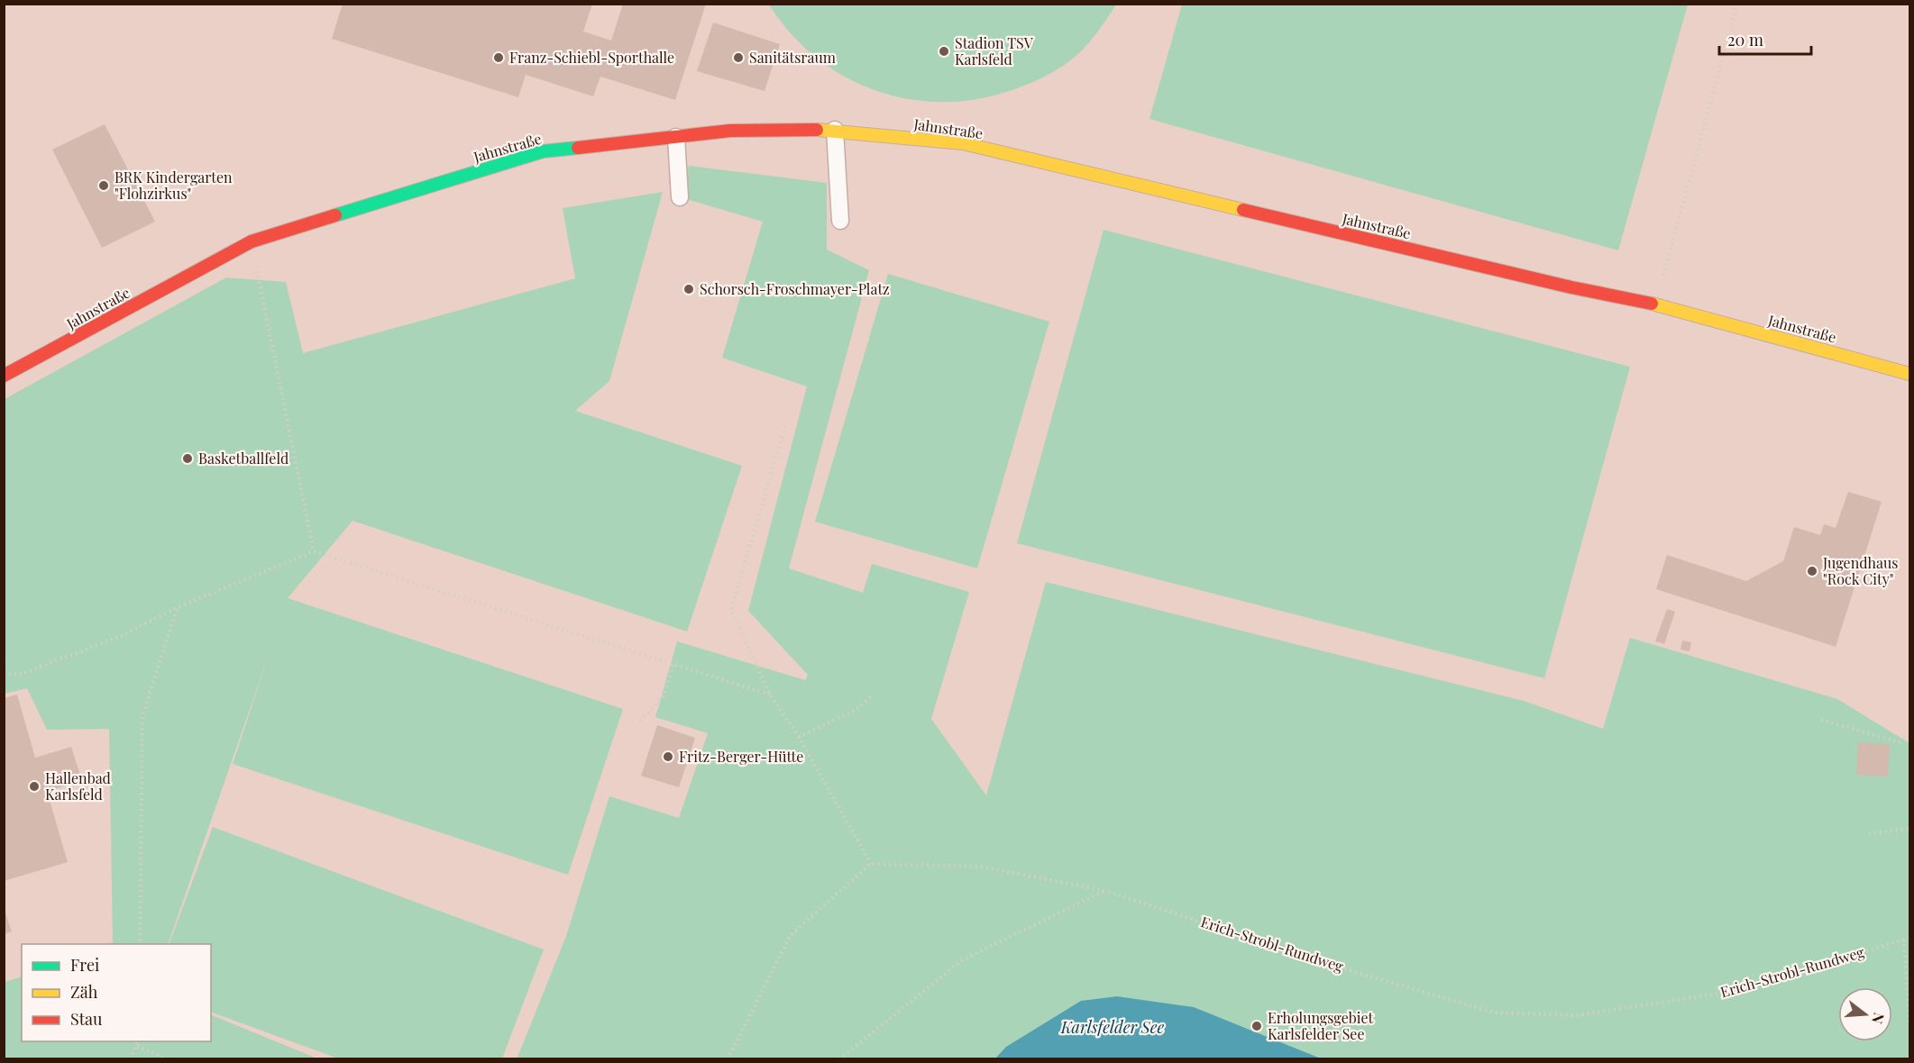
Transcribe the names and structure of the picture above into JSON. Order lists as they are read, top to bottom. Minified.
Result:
{"streets":{"street":["Jahnstraße"],"path":["Erich-Strobl-Rundweg"]},"water":["Karlsfelder See"],"places":["Stadion TSV Karlsfeld","Franz-Schiebl-Sporthalle","Sanitätsraum","BRK Kindergarten \"Flohzirkus\"","Schorsch-Froschmayer-Platz","Basketballfeld","Jugendhaus \"Rock City\"","Fritz-Berger-Hütte","Hallenbad Karlsfeld","Erholungsgebiet Karlsfelder See"],"legend":["Frei","Zäh","Stau"],"scale_bar":"20 m","north":"right"}
